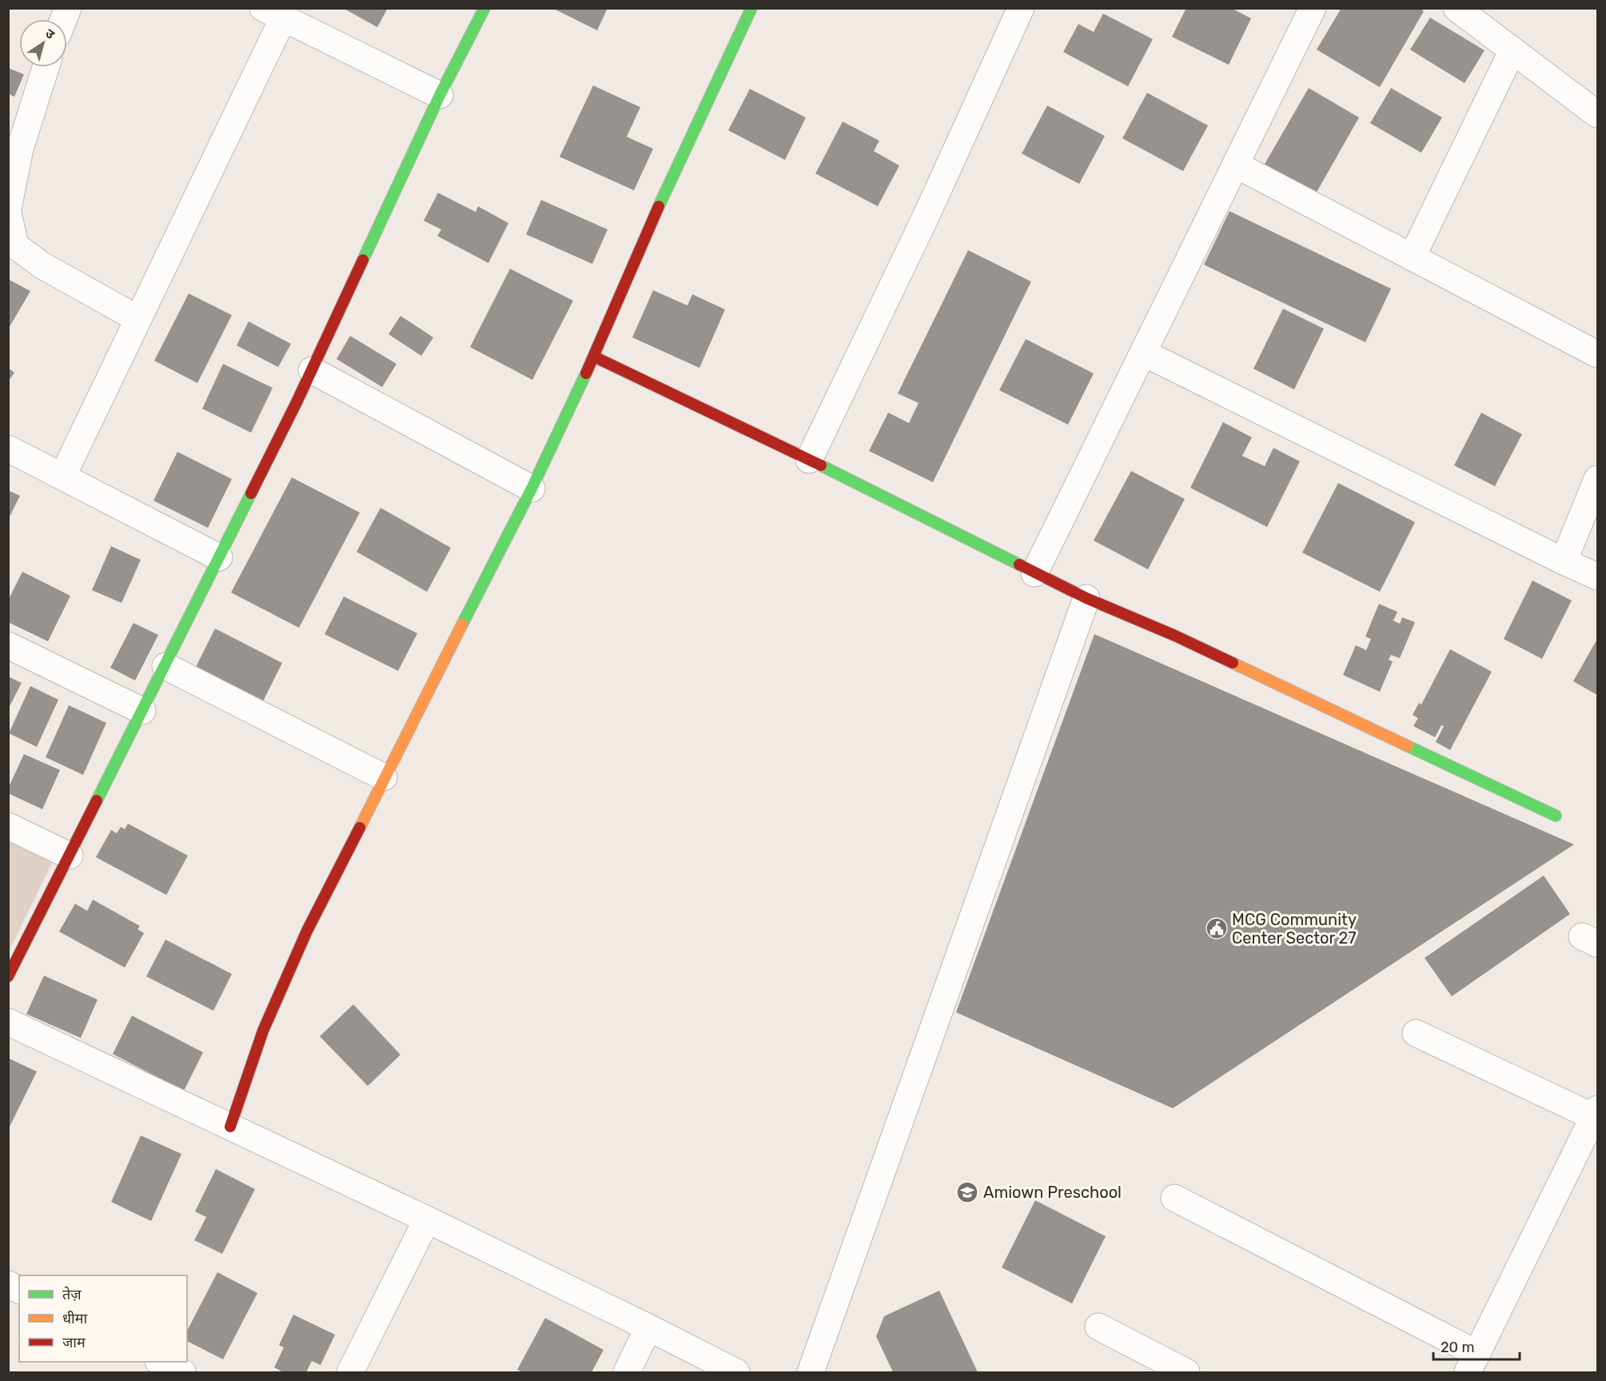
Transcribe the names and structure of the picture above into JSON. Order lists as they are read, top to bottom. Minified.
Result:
{"places":{"public building":["MCG Community Center Sector 27"],"school or university":["Amiown Preschool"]},"legend":["तेज़","धीमा","जाम"],"scale_bar":"20 m","north":"top right"}
